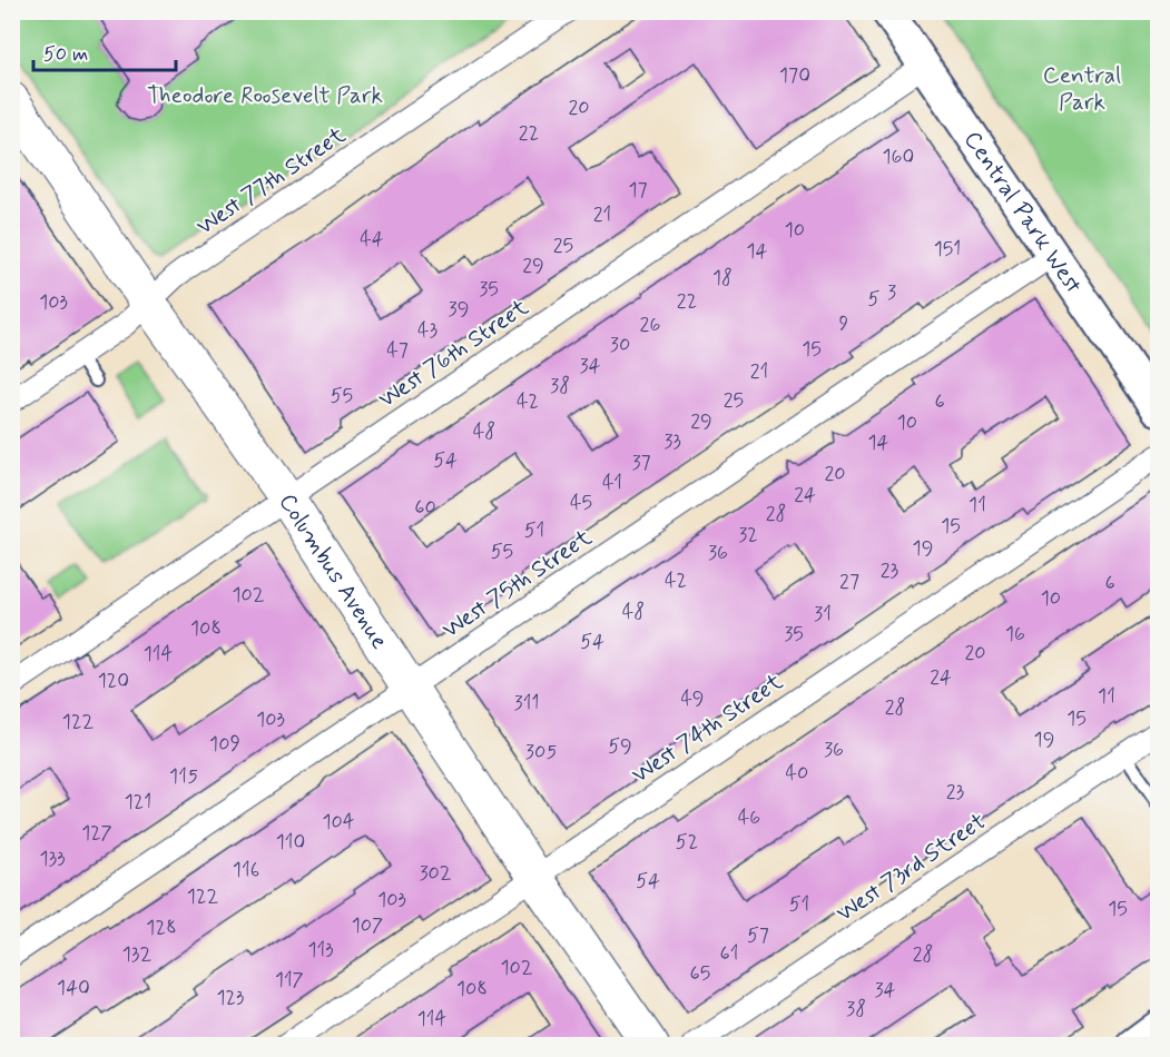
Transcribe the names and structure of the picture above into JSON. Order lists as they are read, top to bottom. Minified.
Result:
{"streets":{"main road":["Central Park West","Columbus Avenue"],"street":["West 77th Street","West 76th Street","West 75th Street","West 74th Street","West 73rd Street"]},"crossings":[["West 77th Street","Columbus Avenue"],["Central Park West","West 76th Street"],["Central Park West","West 75th Street"],["West 76th Street","Columbus Avenue"],["Columbus Avenue","West 75th Street"],["Columbus Avenue","West 74th Street"]],"parks":["Central Park","Theodore Roosevelt Park"],"house_numbers":["170","20","22","160","17","21","10","44","25","151","14","29","18","35","3","5","22","103","39","9","26","43","30","15","47","34","21","38","55","25","42","6","29","10","48","33","14","54","37","20","41","24","45","11","60","28","15","51","32","19","55","36","23","42","27","6","102","10","48","31","108","35","16","54","20","114","24","120","11","49","311","28","15","103","122","19","109","59","36","305","40","115","23","121","46","104","127","110","52","133","116","302","54","122","103","51","15","107","128","57","113","61","132","28","102","65","117","140","108","34","123","38","114"],"scale_bar":"50 m"}
